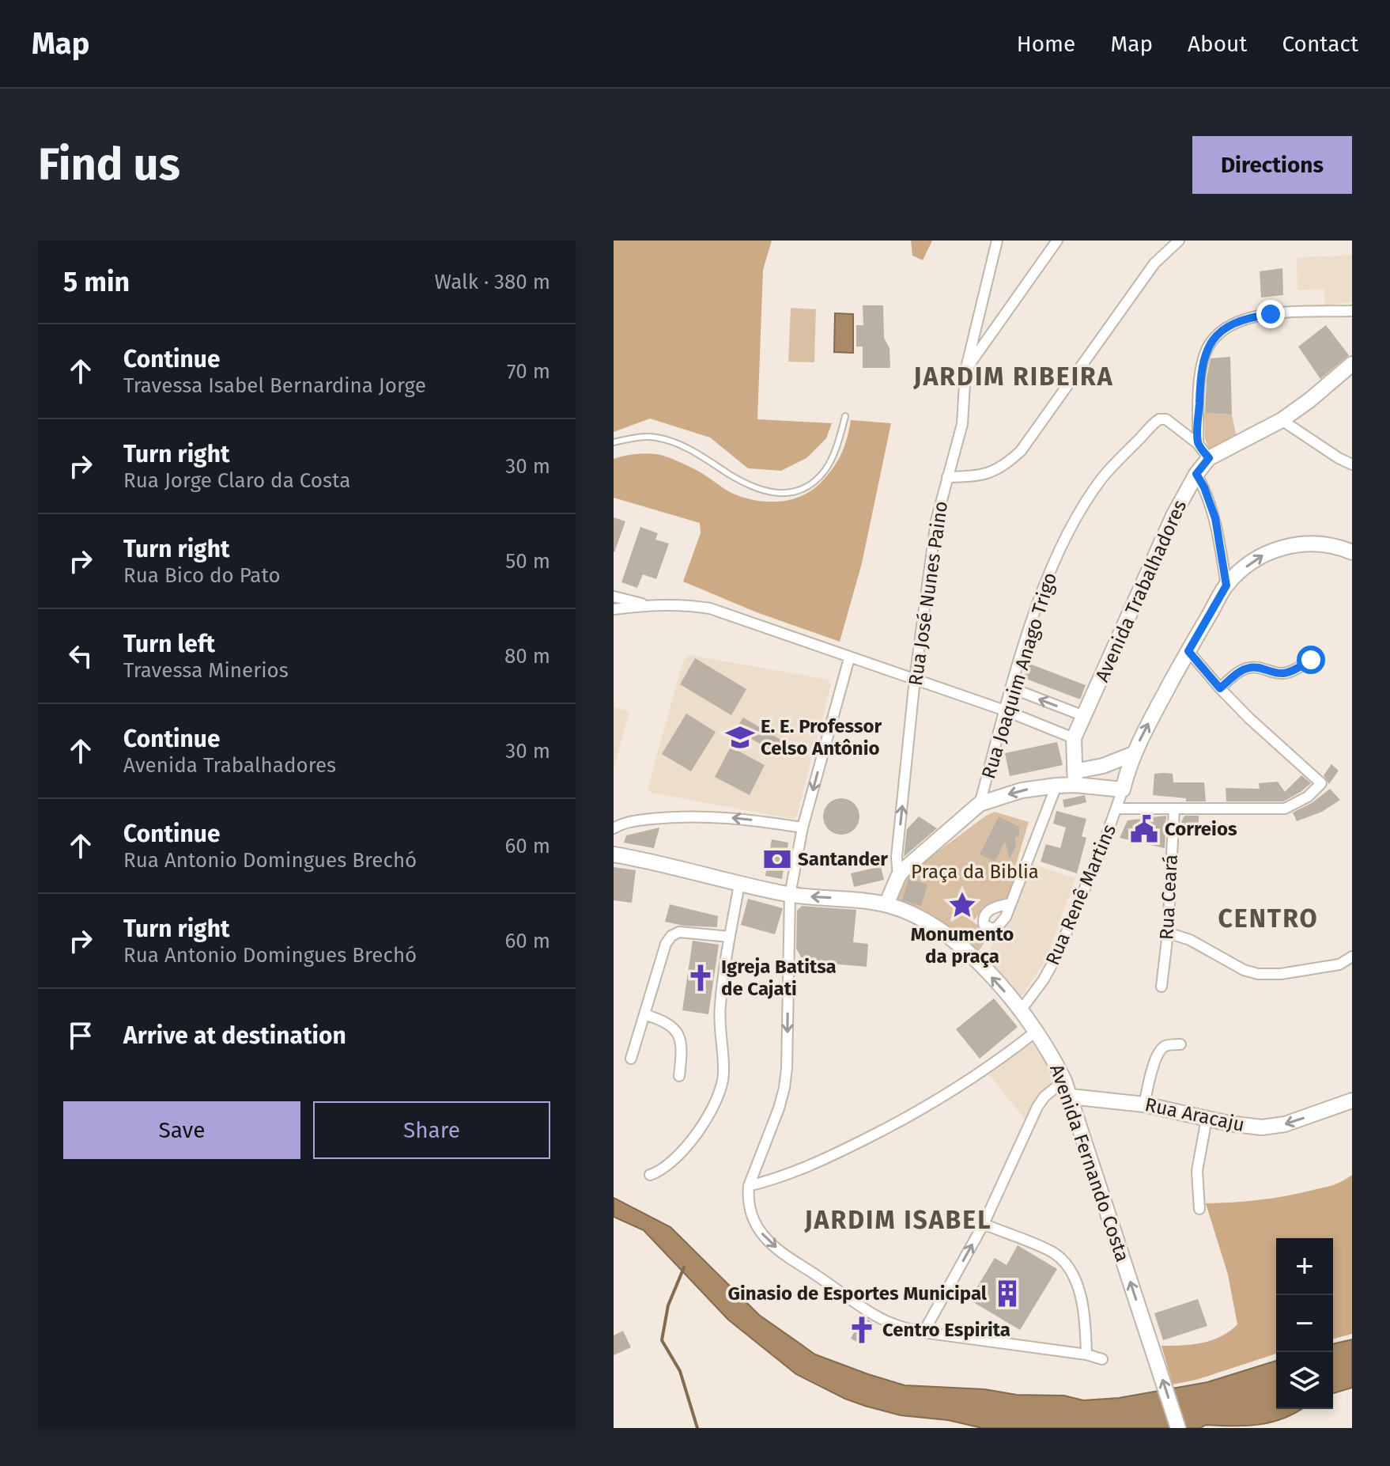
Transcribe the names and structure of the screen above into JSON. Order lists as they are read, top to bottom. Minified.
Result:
{"streets":{"street":["Avenida Trabalhadores","Rua José Nunes Paino","Rua Joaquim Anago Trigo","Rua Renê Martins","Rua Ceará","Rua Aracaju","Avenida Fernando Costa"]},"crossings":[["Avenida Trabalhadores","Rua Joaquim Anago Trigo"],["Rua Renê Martins","Avenida Fernando Costa"],["Rua Aracaju","Avenida Fernando Costa"]],"one_way":["Rua Aracaju","Avenida Fernando Costa"],"districts":["JARDIM RIBEIRA","CENTRO","JARDIM ISABEL"],"parks":["Praça da Biblia"],"places":{"school or university":["E. E. Professor Celso Antônio"],"public building":["Correios"],"bank":["Santander"],"place":["Monumento da praça"],"church":["Igreja Batitsa de Cajati","Centro Espirita"],"building":["Ginasio de Esportes Municipal"]},"page":{"header":"Map","nav":["Home","Map","About","Contact"],"buttons":["Directions",["Save","Share"]],"title":"Find us","heading":["5 min","Walk · 380 m"],"list":[["Continue","Travessa Isabel Bernardina Jorge","70 m"],["Turn right","Rua Jorge Claro da Costa","30 m"],["Turn right","Rua Bico do Pato","50 m"],["Turn left","Travessa Minerios","80 m"],["Continue","Avenida Trabalhadores","30 m"],["Continue","Rua Antonio Domingues Brechó","60 m"],["Turn right","Rua Antonio Domingues Brechó","60 m"],"Arrive at destination"],"map_buttons":["+","−"]}}
